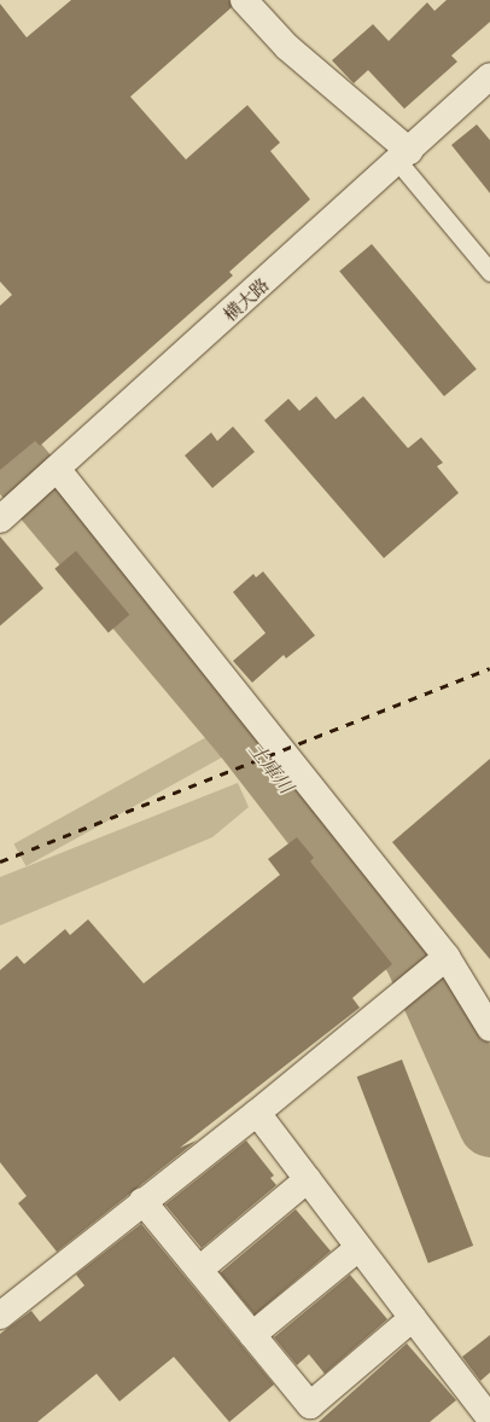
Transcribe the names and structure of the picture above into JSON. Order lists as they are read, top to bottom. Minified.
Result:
{"streets":{"street":["横大路"]},"water":["土庫川"]}
